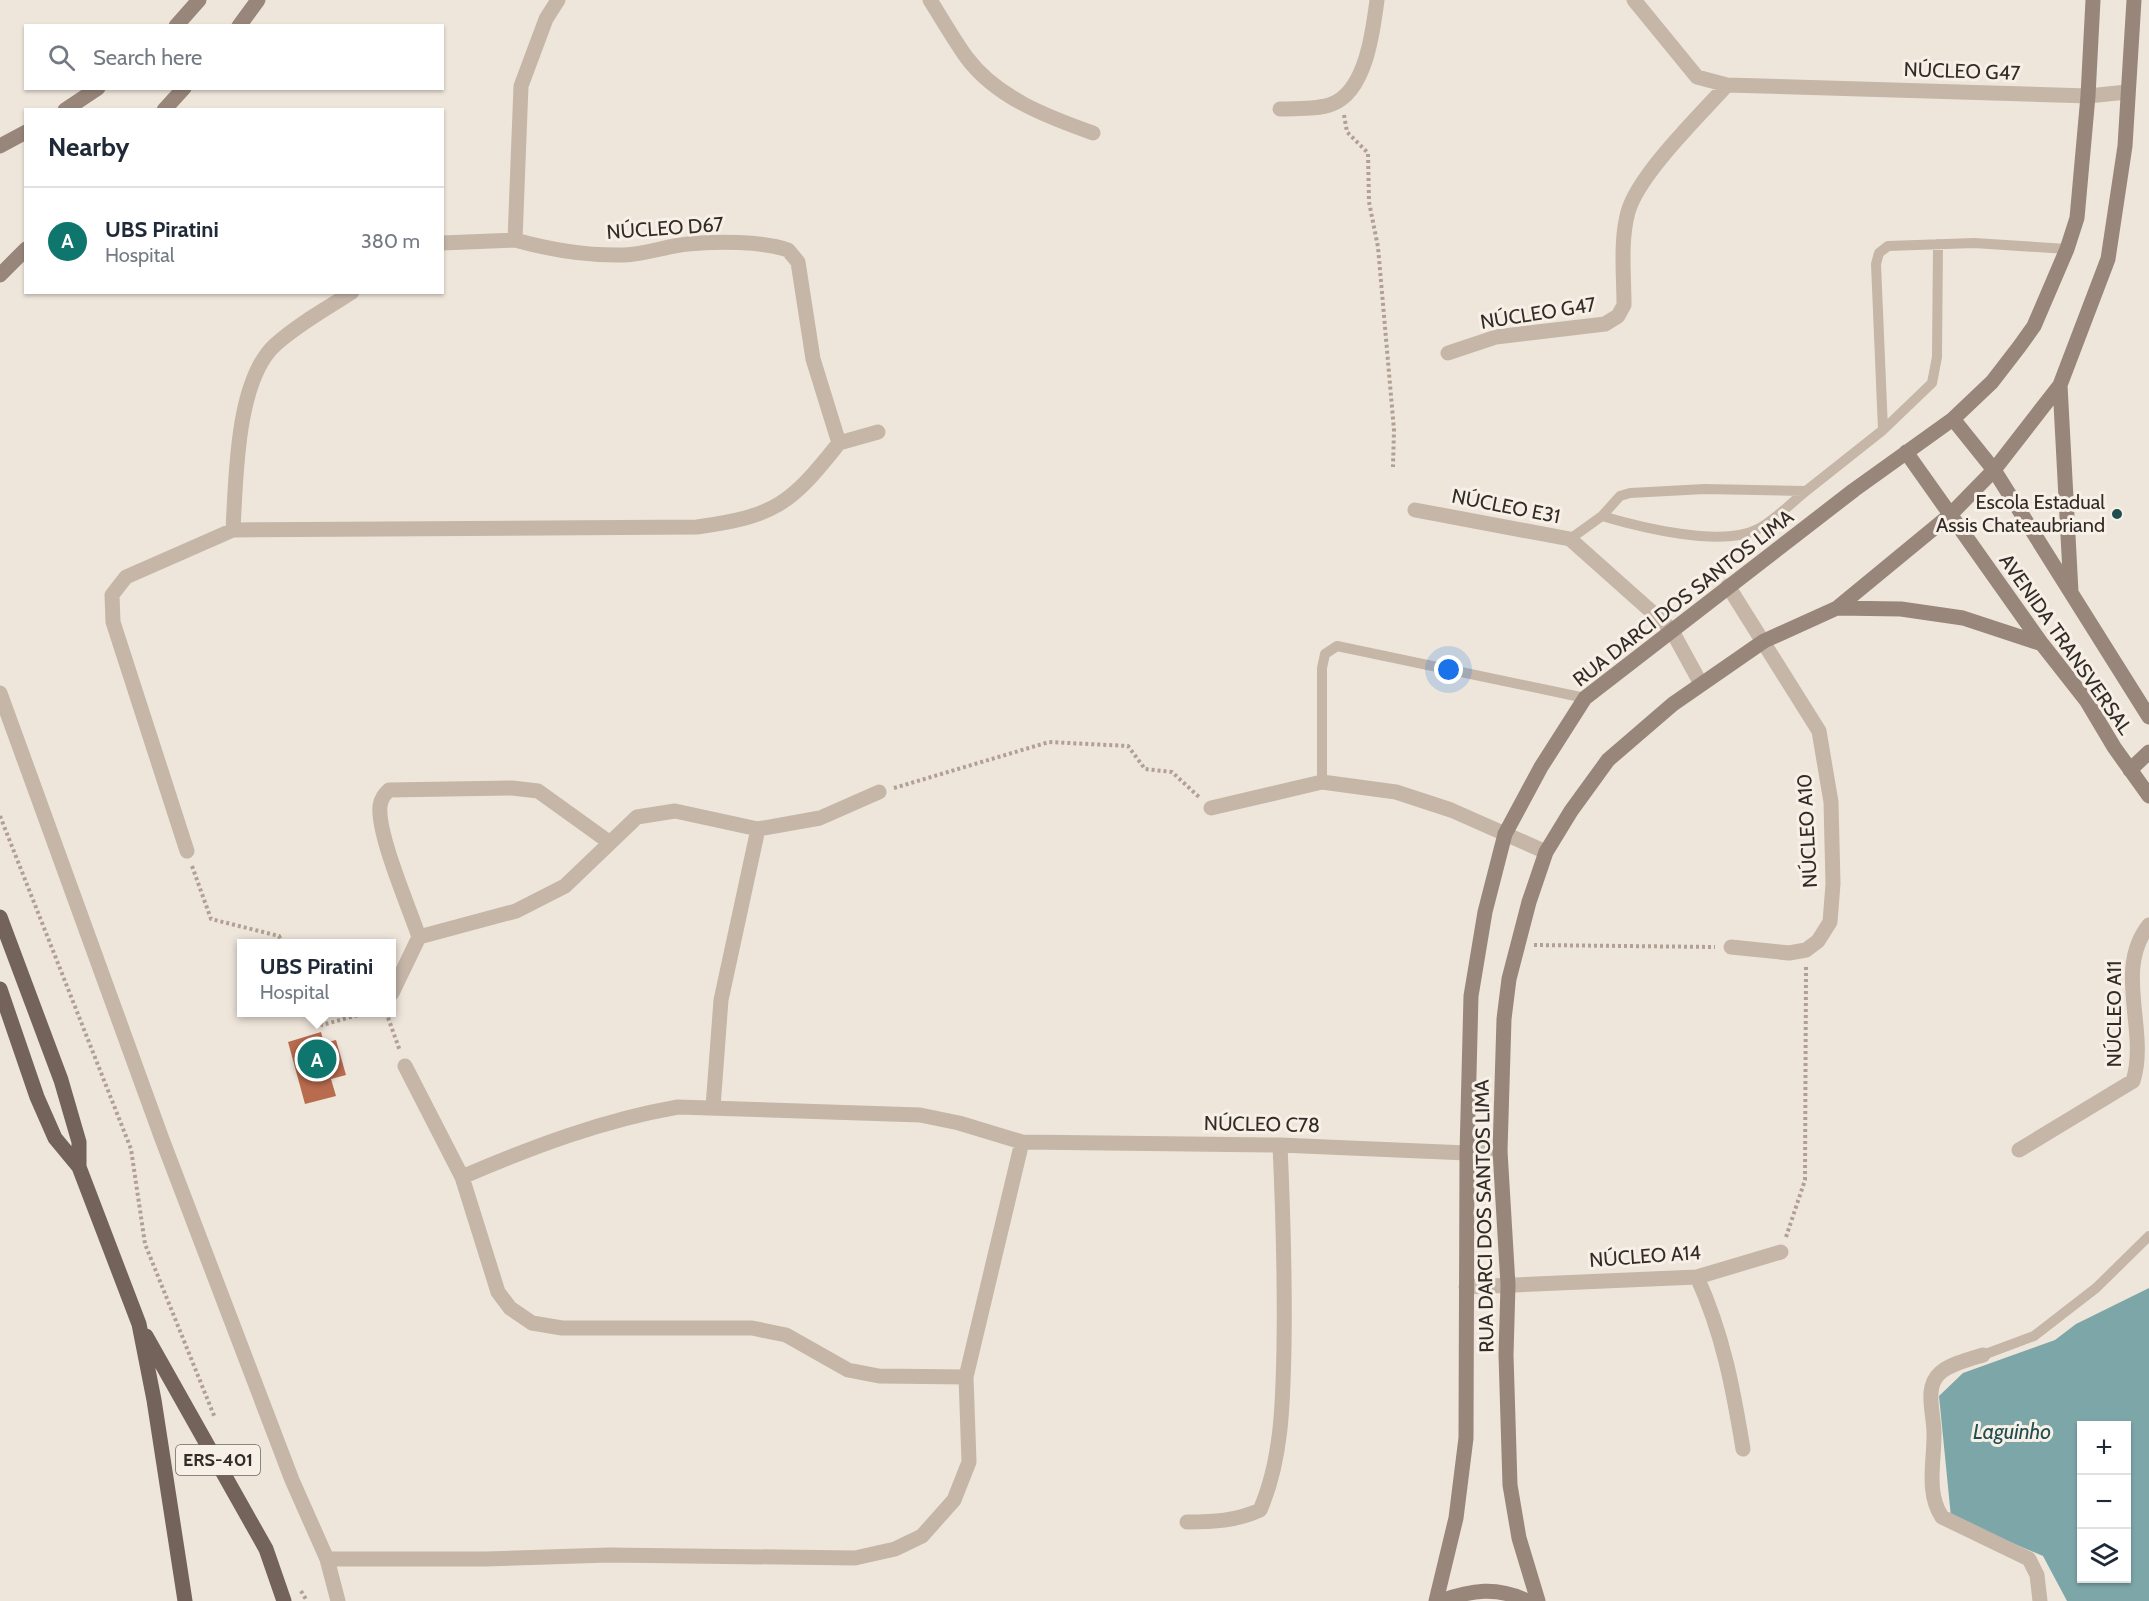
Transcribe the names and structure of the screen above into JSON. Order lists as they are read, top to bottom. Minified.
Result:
{"streets":{"main road":["ERS-401"],"street":["NÚCLEO G47","NÚCLEO D67","NÚCLEO E31","RUA DARCI DOS SANTOS LIMA","AVENIDA TRANSVERSAL","NÚCLEO A10","NÚCLEO A11","NÚCLEO C78","NÚCLEO A14"]},"crossings":[["NÚCLEO G47","RUA DARCI DOS SANTOS LIMA"],["NÚCLEO E31","RUA DARCI DOS SANTOS LIMA"],["RUA DARCI DOS SANTOS LIMA","AVENIDA TRANSVERSAL"],["RUA DARCI DOS SANTOS LIMA","NÚCLEO A10"],["RUA DARCI DOS SANTOS LIMA","NÚCLEO C78"],["RUA DARCI DOS SANTOS LIMA","NÚCLEO A14"]],"water":["Laguinho"],"places":["Escola Estadual Assis Chateaubriand"],"page":{"search":"Search here","heading":"Nearby","list":[{"mark":"A","name":"UBS Piratini","note":"Hospital","value":"380 m"}],"popup":["UBS Piratini","Hospital"],"pins":"A","map_buttons":["+","−"]}}
